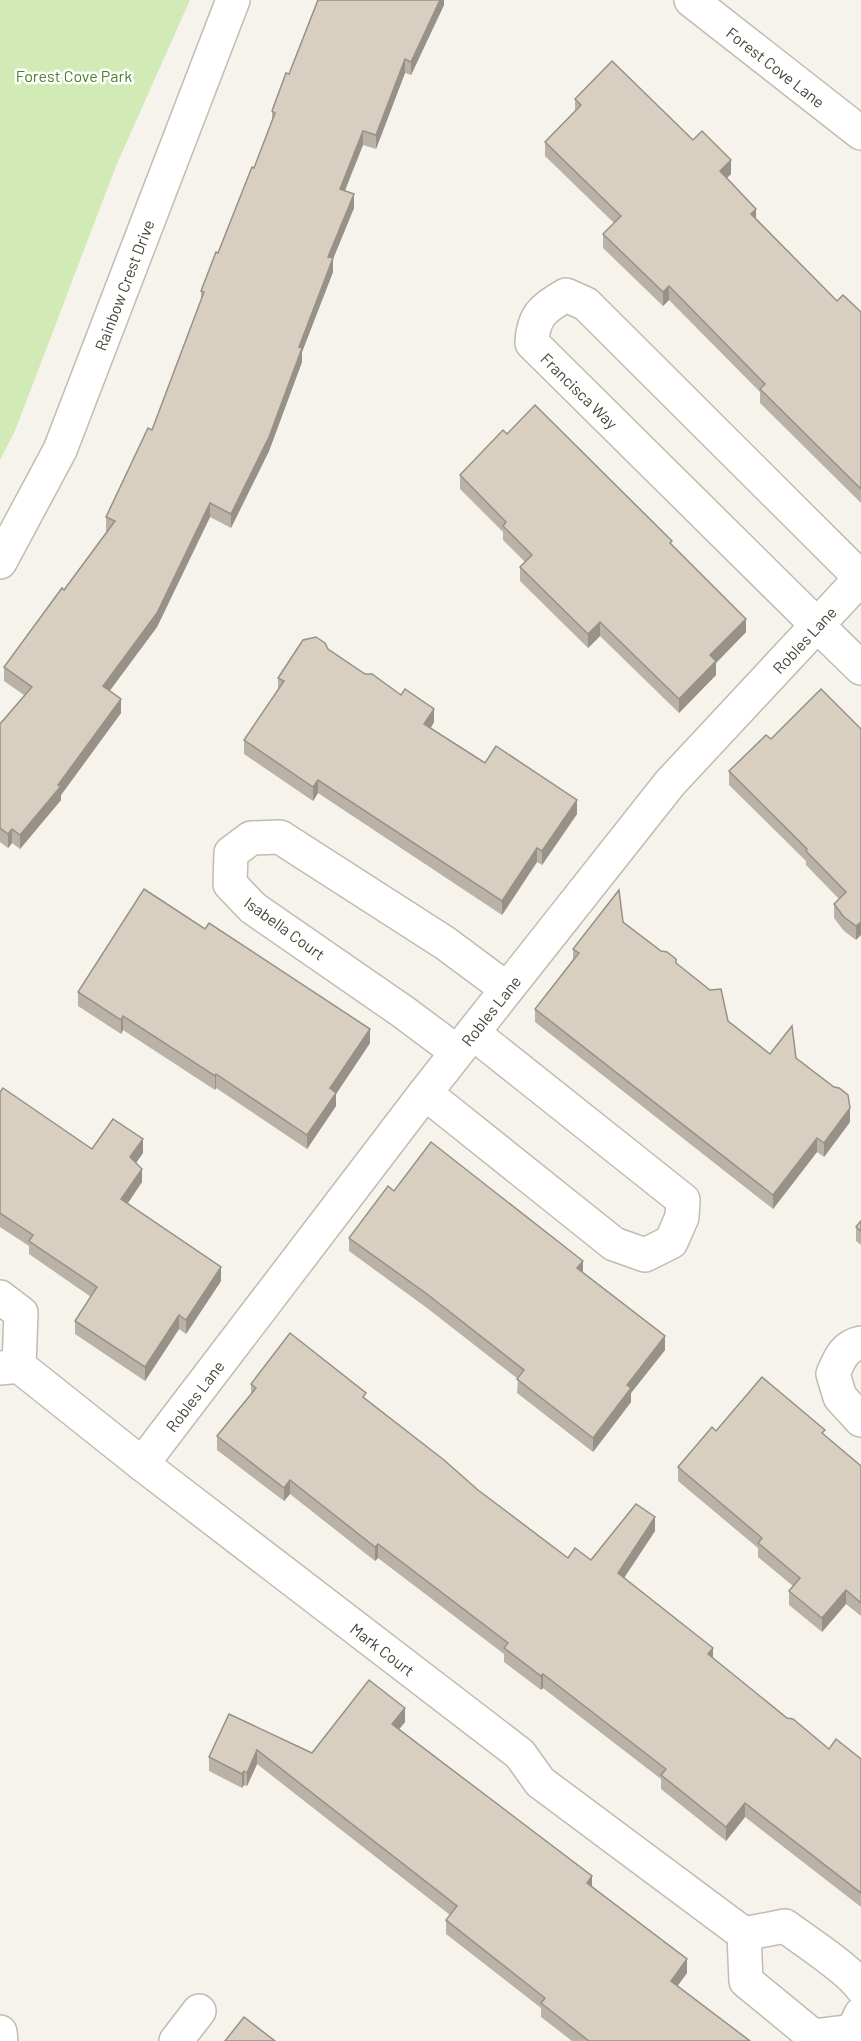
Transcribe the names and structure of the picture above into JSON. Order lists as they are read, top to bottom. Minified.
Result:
{"streets":{"street":["Forest Cove Lane","Rainbow Crest Drive","Francisca Way","Robles Lane","Isabella Court","Mark Court"]},"crossings":[["Francisca Way","Robles Lane"],["Robles Lane","Isabella Court"],["Robles Lane","Mark Court"]],"parks":["Forest Cove Park"]}
